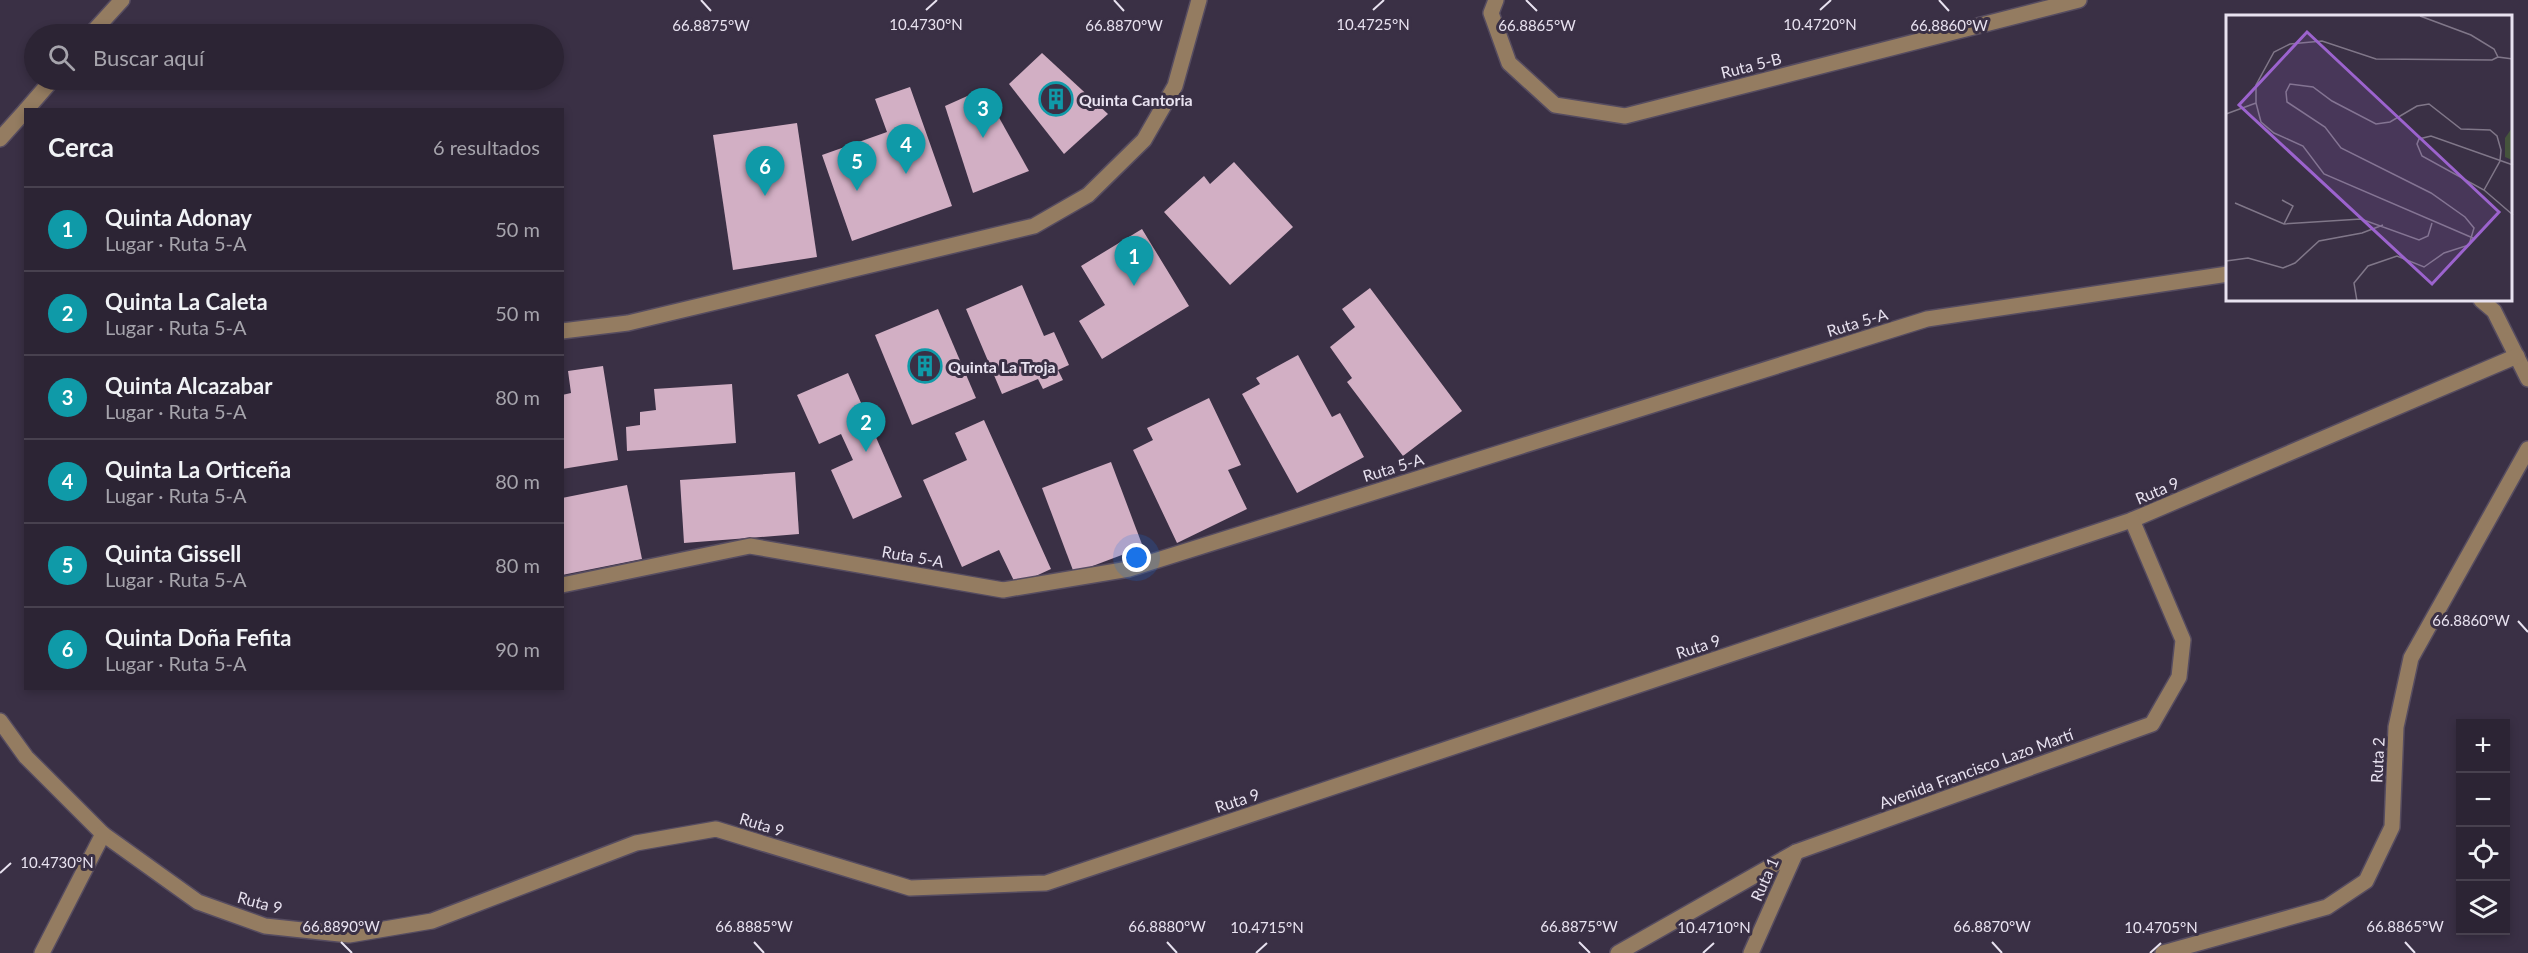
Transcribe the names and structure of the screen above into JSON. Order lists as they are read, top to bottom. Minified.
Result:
{"streets":{"street":["Ruta 5-B","Ruta 5-A","Ruta 9","Ruta 2","Avenida Francisco Lazo Martí","Ruta 1"]},"crossings":[["Ruta 9","Avenida Francisco Lazo Martí"],["Avenida Francisco Lazo Martí","Ruta 1"]],"places":{"building":["Quinta Cantoria","Quinta La Troja"]},"page":{"search":"Buscar aquí","pins":["3","4","5","6","1","2"],"heading":["Cerca","6 resultados"],"list":[{"mark":"1","name":"Quinta Adonay","note":"Lugar · Ruta 5-A","value":"50 m"},{"mark":"2","name":"Quinta La Caleta","note":"Lugar · Ruta 5-A","value":"50 m"},{"mark":"3","name":"Quinta Alcazabar","note":"Lugar · Ruta 5-A","value":"80 m"},{"mark":"4","name":"Quinta La Orticeña","note":"Lugar · Ruta 5-A","value":"80 m"},{"mark":"5","name":"Quinta Gissell","note":"Lugar · Ruta 5-A","value":"80 m"},{"mark":"6","name":"Quinta Doña Fefita","note":"Lugar · Ruta 5-A","value":"90 m"}],"map_buttons":["+","−"]},"coordinates":["10.4730°N","10.4725°N","10.4720°N","66.8870°W","66.8865°W","66.8875°W","66.8860°W","66.8890°W","66.8885°W","66.8880°W","10.4715°N","10.4710°N","10.4705°N"]}
